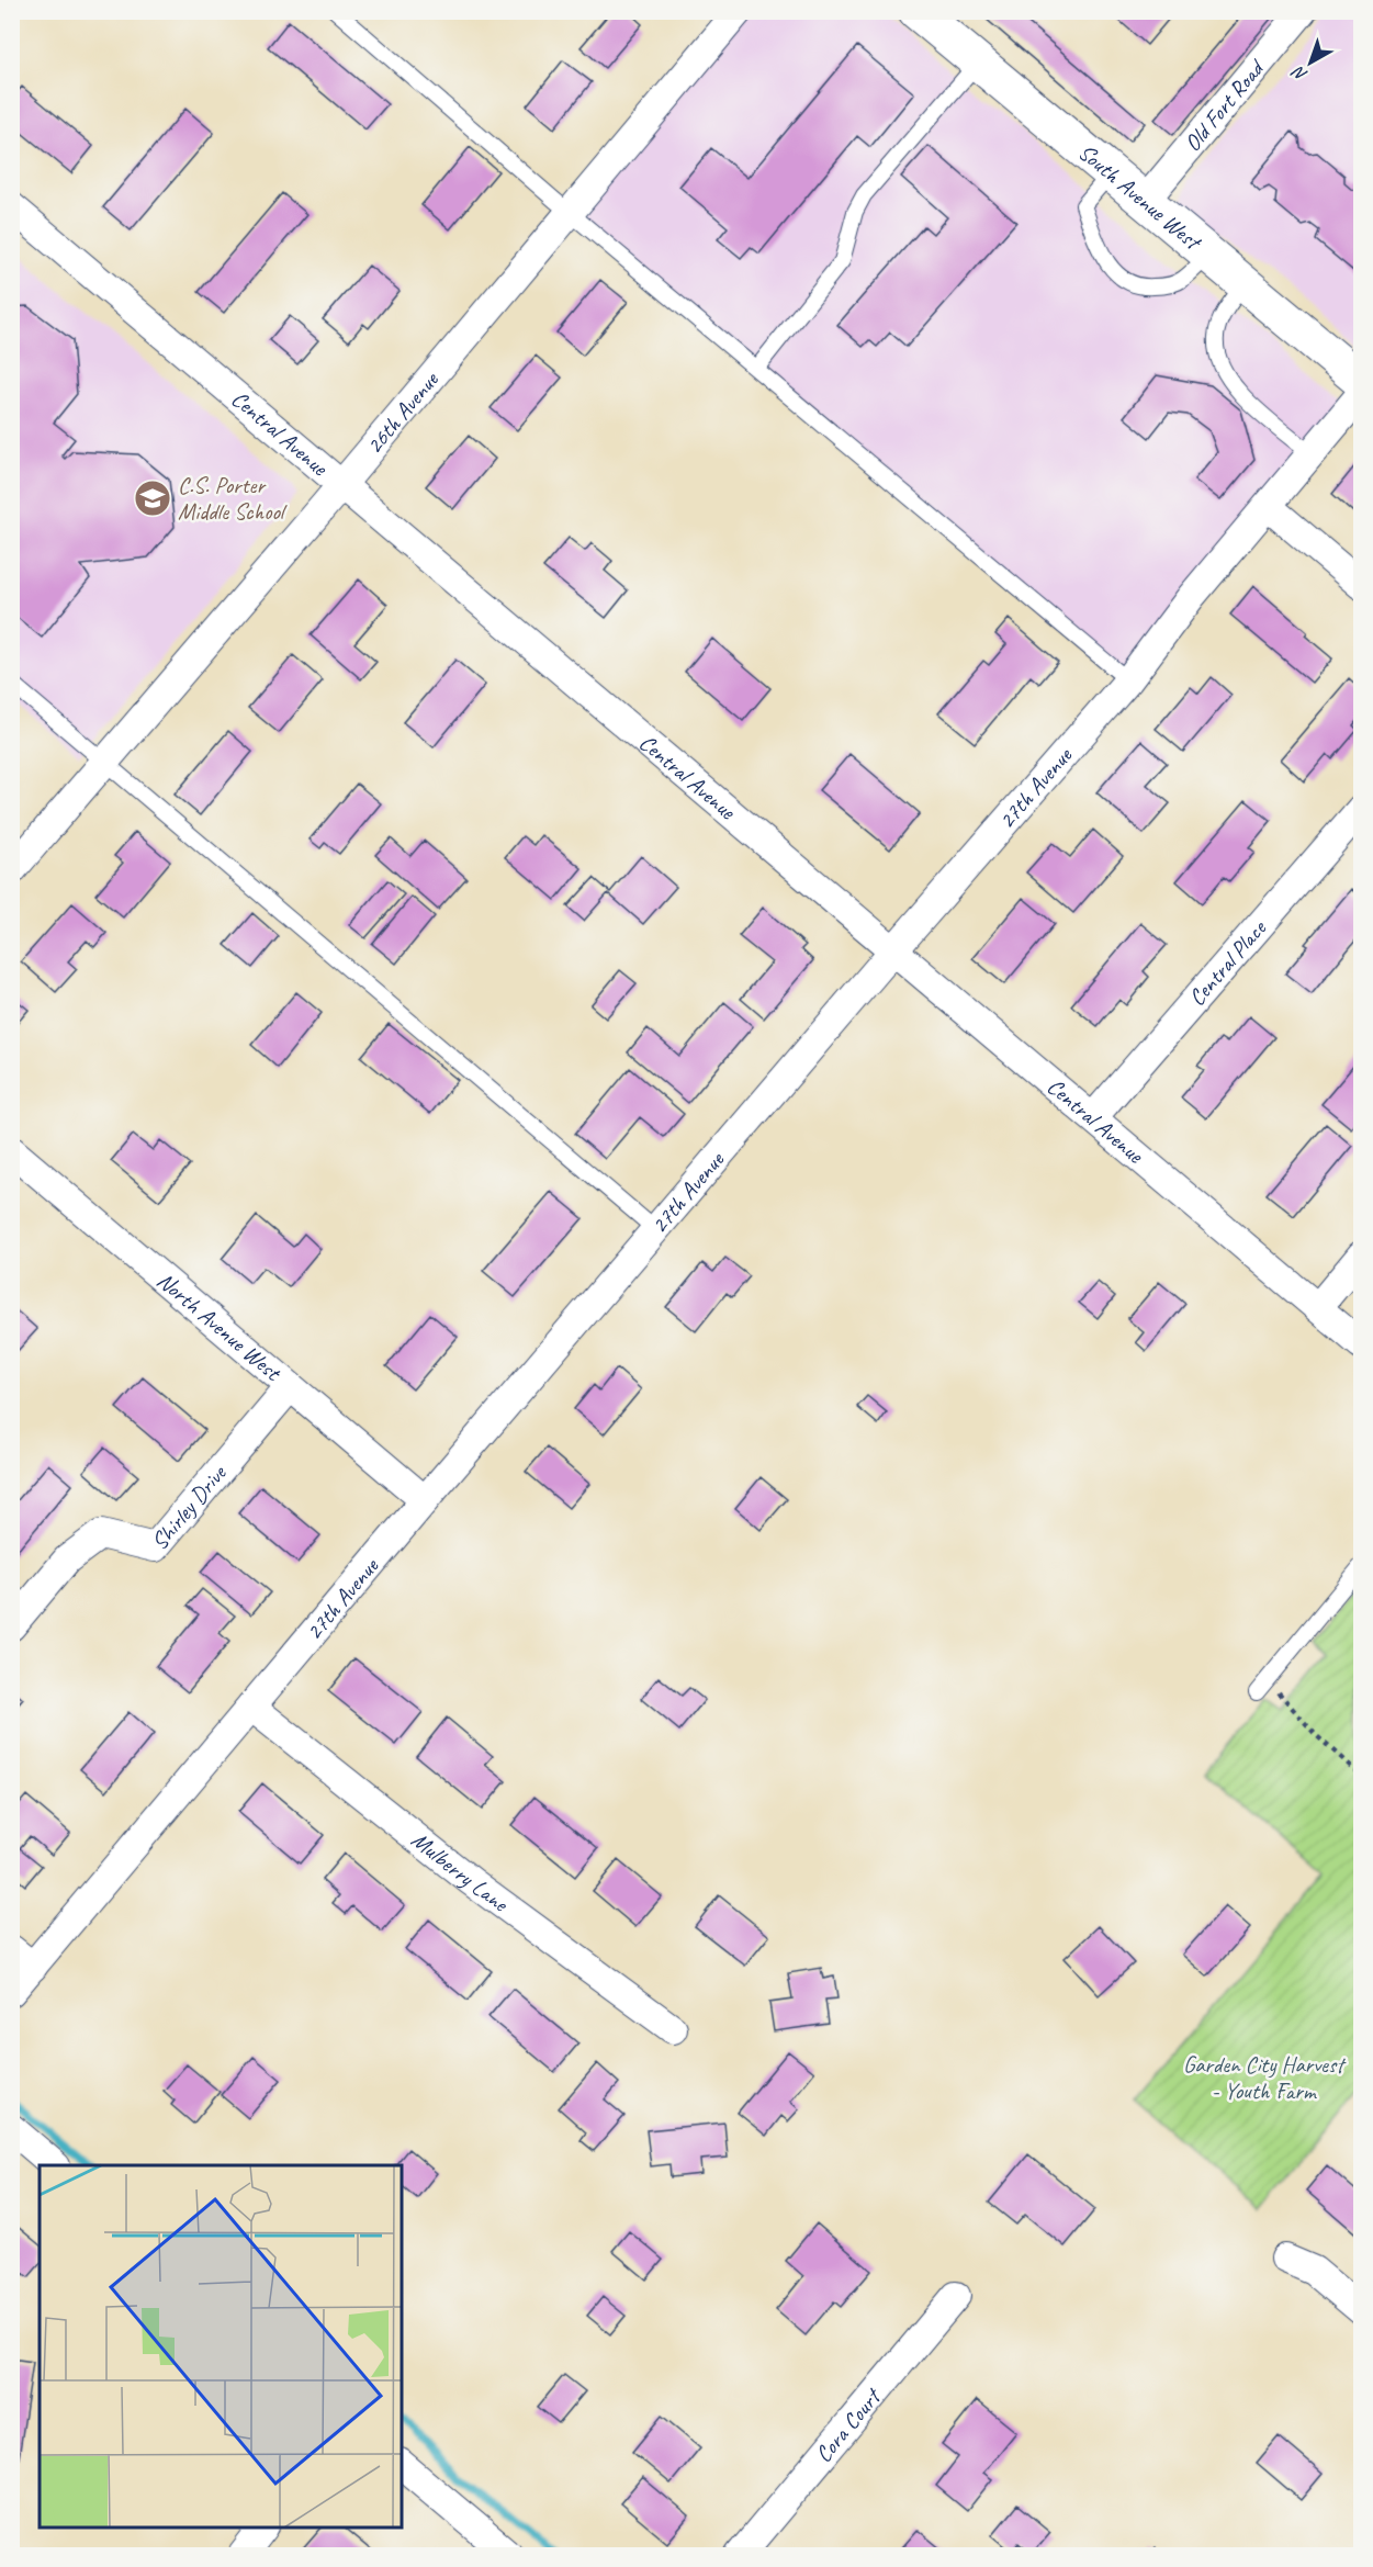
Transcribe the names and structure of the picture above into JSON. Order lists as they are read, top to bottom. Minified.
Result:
{"streets":{"street":["Old Fort Road","South Avenue West","26th Avenue","Central Avenue","27th Avenue","Central Place","North Avenue West","Shirley Drive","Mulberry Lane","Cora Court"]},"crossings":[["Old Fort Road","South Avenue West"],["26th Avenue","Central Avenue"],["Central Avenue","27th Avenue"],["Central Avenue","Central Place"],["27th Avenue","North Avenue West"],["27th Avenue","Mulberry Lane"],["North Avenue West","Shirley Drive"]],"parks":["Garden City Harvest - Youth Farm"],"places":{"school or university":["C.S. Porter Middle School"]},"north":"bottom left"}
